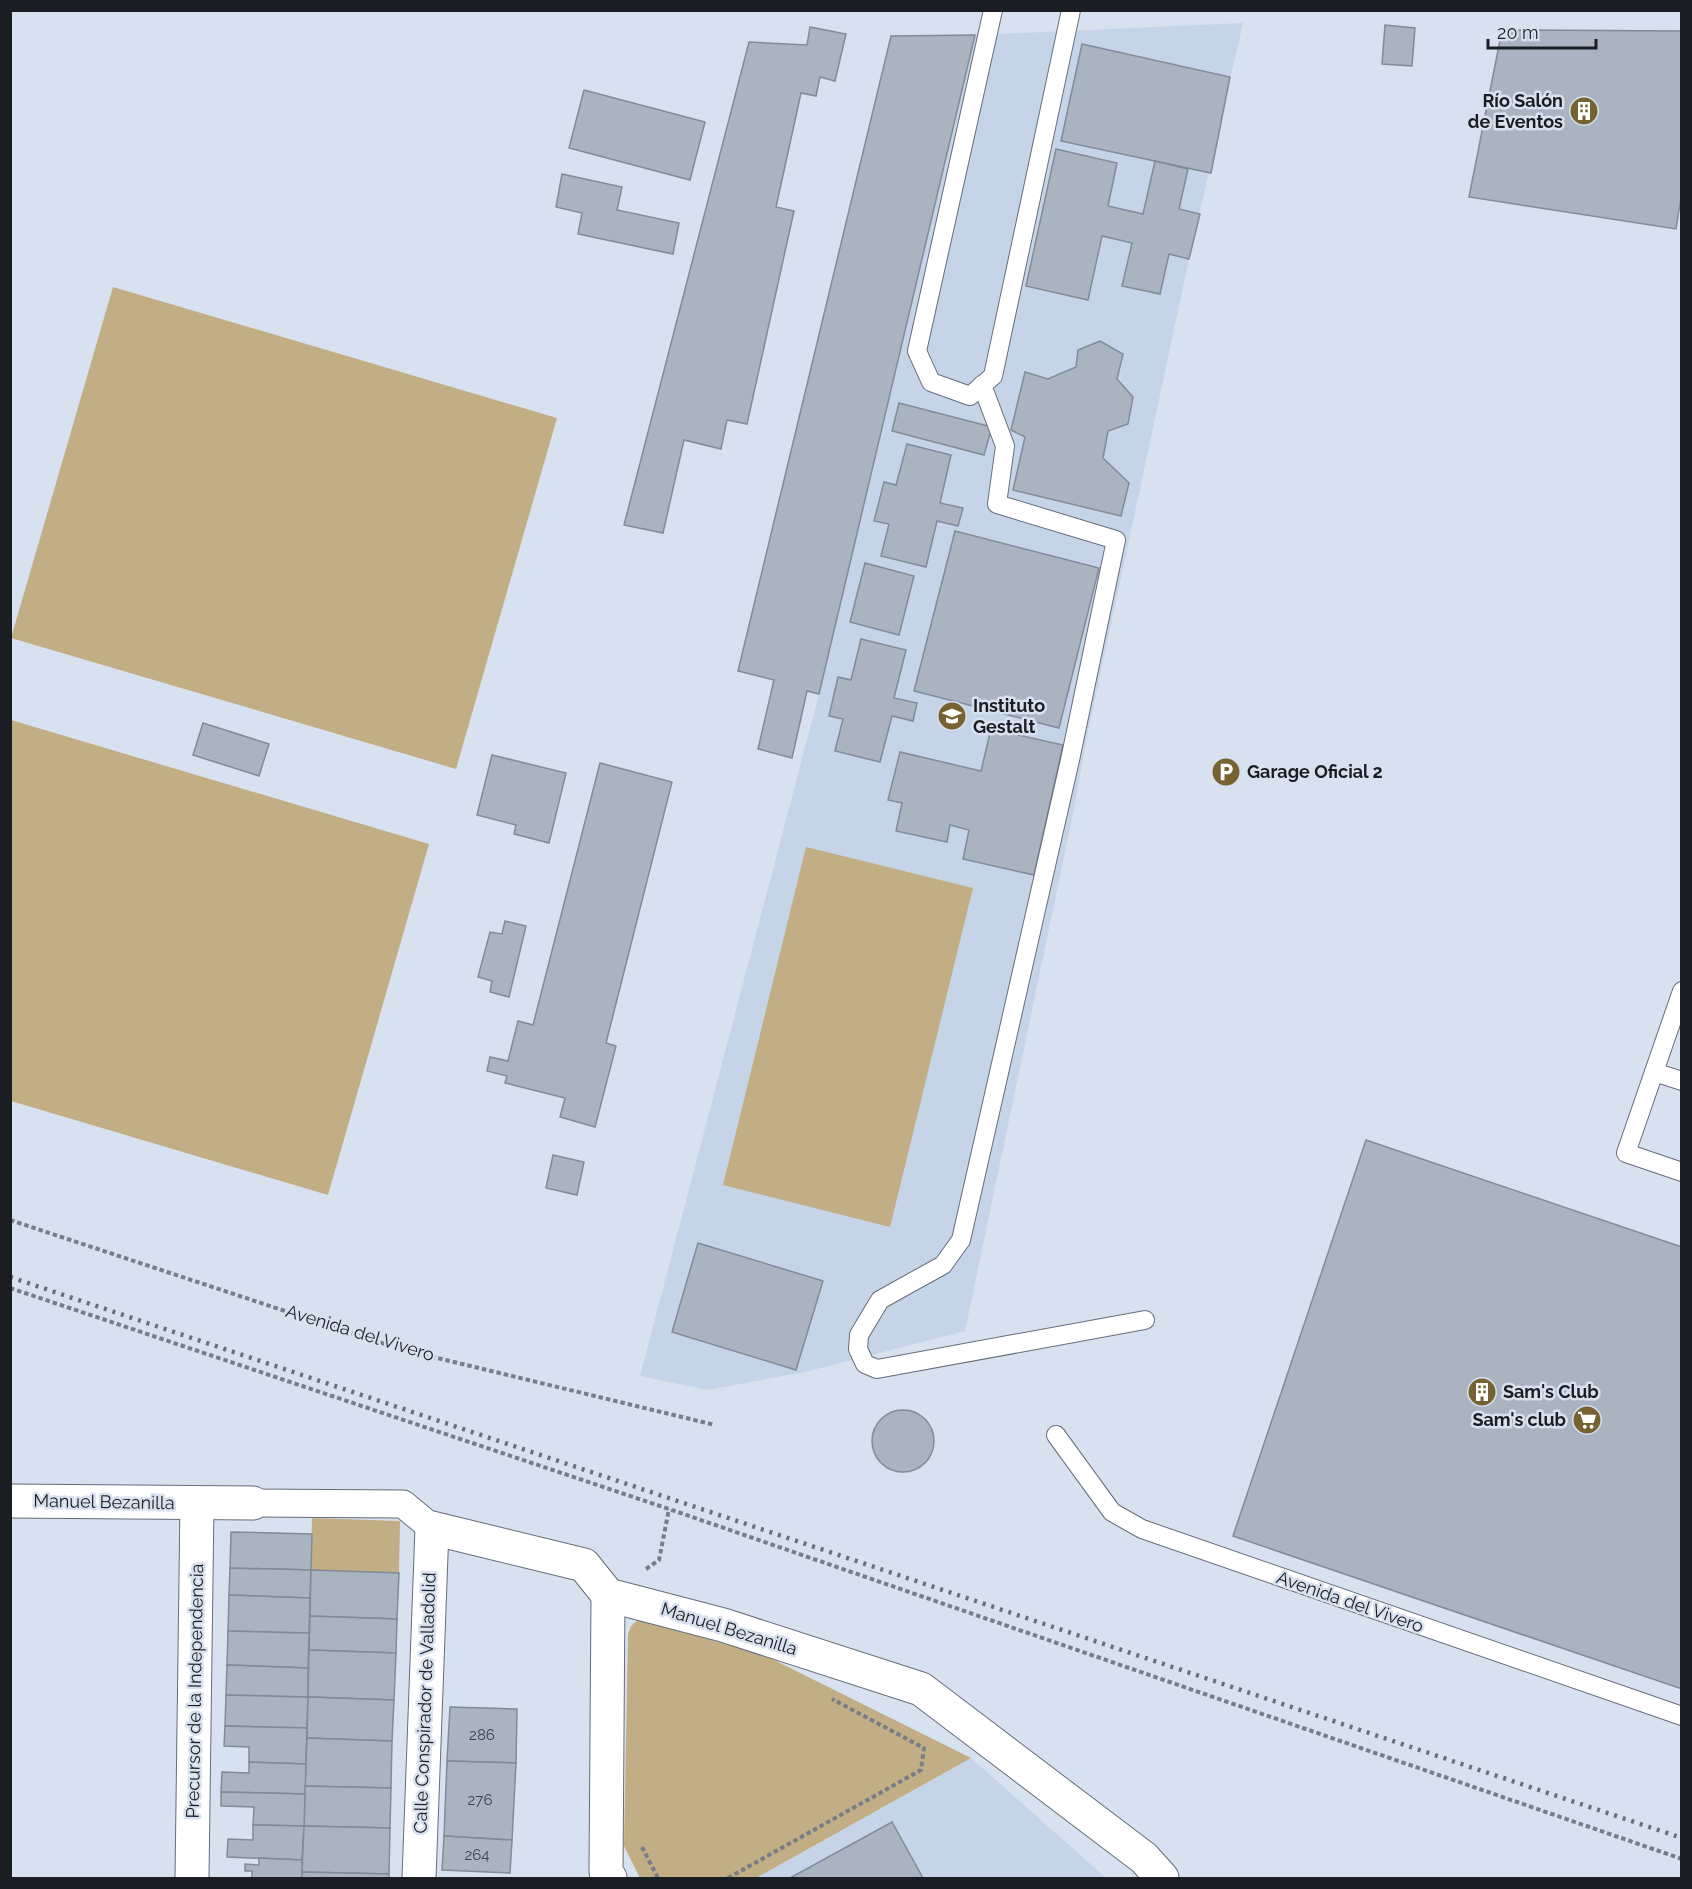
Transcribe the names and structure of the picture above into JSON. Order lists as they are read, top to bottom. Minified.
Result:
{"streets":{"street":["Manuel Bezanilla","Precursor de la Independencia","Calle Conspirador de Valladolid"],"lane":["Avenida del Vivero"]},"crossings":[["Manuel Bezanilla","Precursor de la Independencia"]],"places":{"building":["Río Salón de Eventos","Sam's Club"],"school or university":["Instituto Gestalt"],"parking":["Garage Oficial 2"],"supermarket":["Sam's club"]},"house_numbers":["286","276","264"],"scale_bar":"20 m"}
